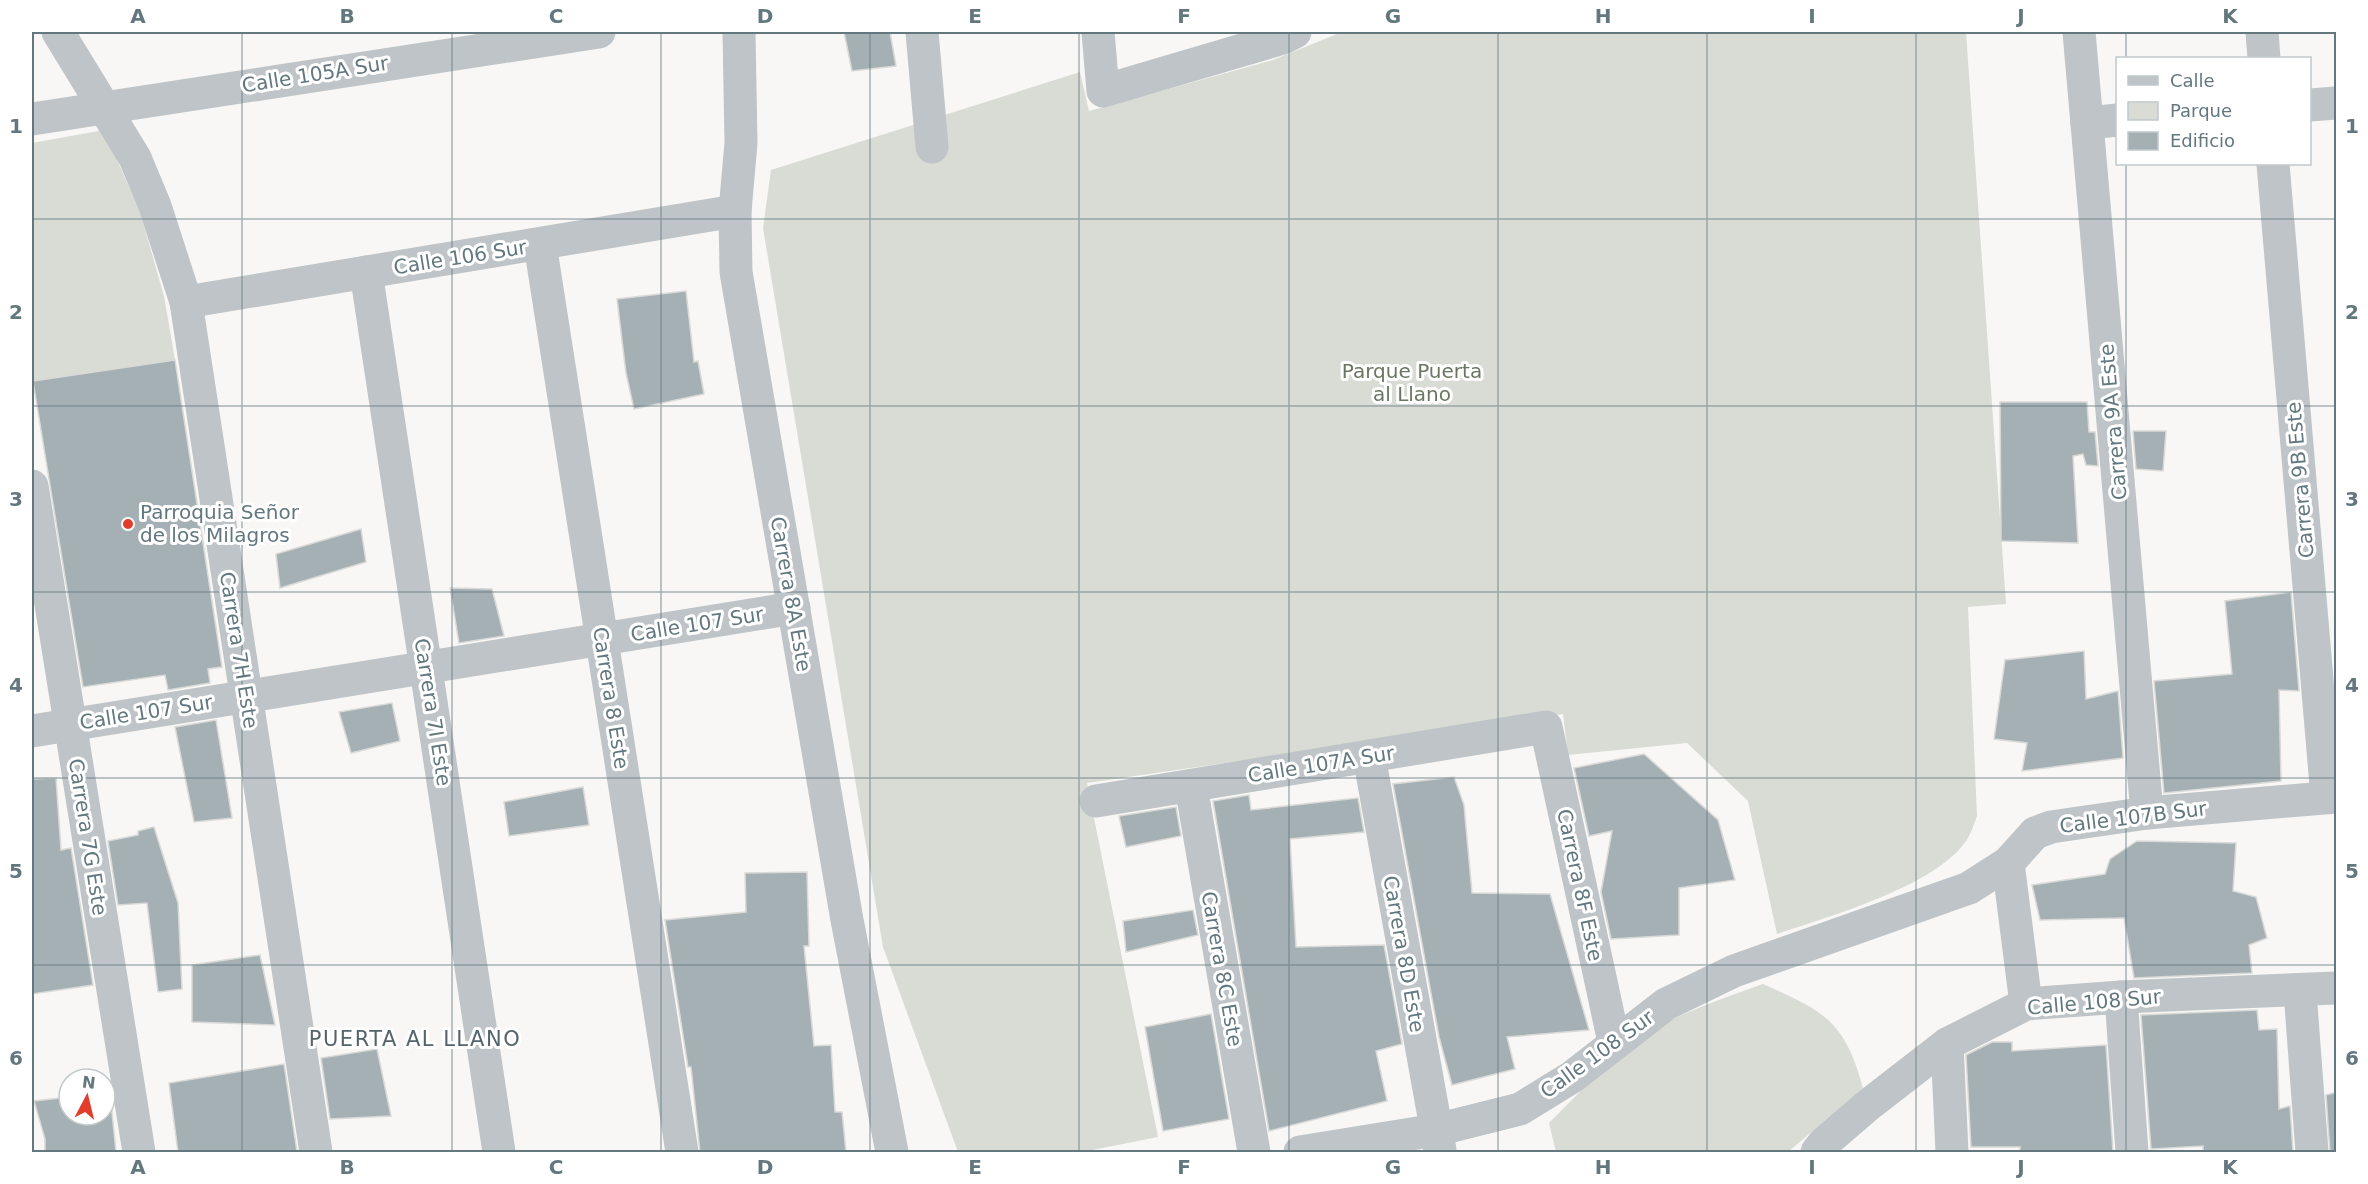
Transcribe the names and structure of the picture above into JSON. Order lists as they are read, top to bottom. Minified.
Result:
{"streets":{"street":["Calle 105A Sur","Calle 106 Sur","Carrera 9A Este","Carrera 9B Este","Carrera 8A Este","Calle 107 Sur","Carrera 7H Este","Carrera 8 Este","Carrera 7I Este","Calle 107A Sur","Calle 107B Sur","Carrera 7G Este","Carrera 8F Este","Carrera 8D Este","Carrera 8C Este","Calle 108 Sur"]},"crossings":[["Calle 105A Sur","Carrera 7H Este"],["Calle 106 Sur","Carrera 8A Este"],["Calle 106 Sur","Carrera 7H Este"],["Calle 106 Sur","Carrera 8 Este"],["Calle 106 Sur","Carrera 7I Este"],["Carrera 9A Este","Calle 107B Sur"],["Carrera 9B Este","Calle 107B Sur"],["Carrera 8A Este","Calle 107 Sur"],["Calle 107 Sur","Carrera 7H Este"],["Calle 107 Sur","Carrera 8 Este"],["Calle 107 Sur","Carrera 7I Este"],["Calle 107 Sur","Carrera 7G Este"],["Calle 107A Sur","Carrera 8F Este"],["Calle 107A Sur","Carrera 8D Este"],["Calle 107A Sur","Carrera 8C Este"],["Calle 107B Sur","Calle 108 Sur"],["Carrera 8F Este","Calle 108 Sur"],["Carrera 8D Este","Calle 108 Sur"]],"districts":["PUERTA AL LLANO"],"parks":["Parque Puerta al Llano"],"places":["Parroquia Señor de los Milagros"],"legend":["Calle","Parque","Edificio"],"north":"top","grid":{"columns":["A","B","C","D","E","F","G","H","I","J","K"],"rows":["1","2","3","4","5","6"]}}
